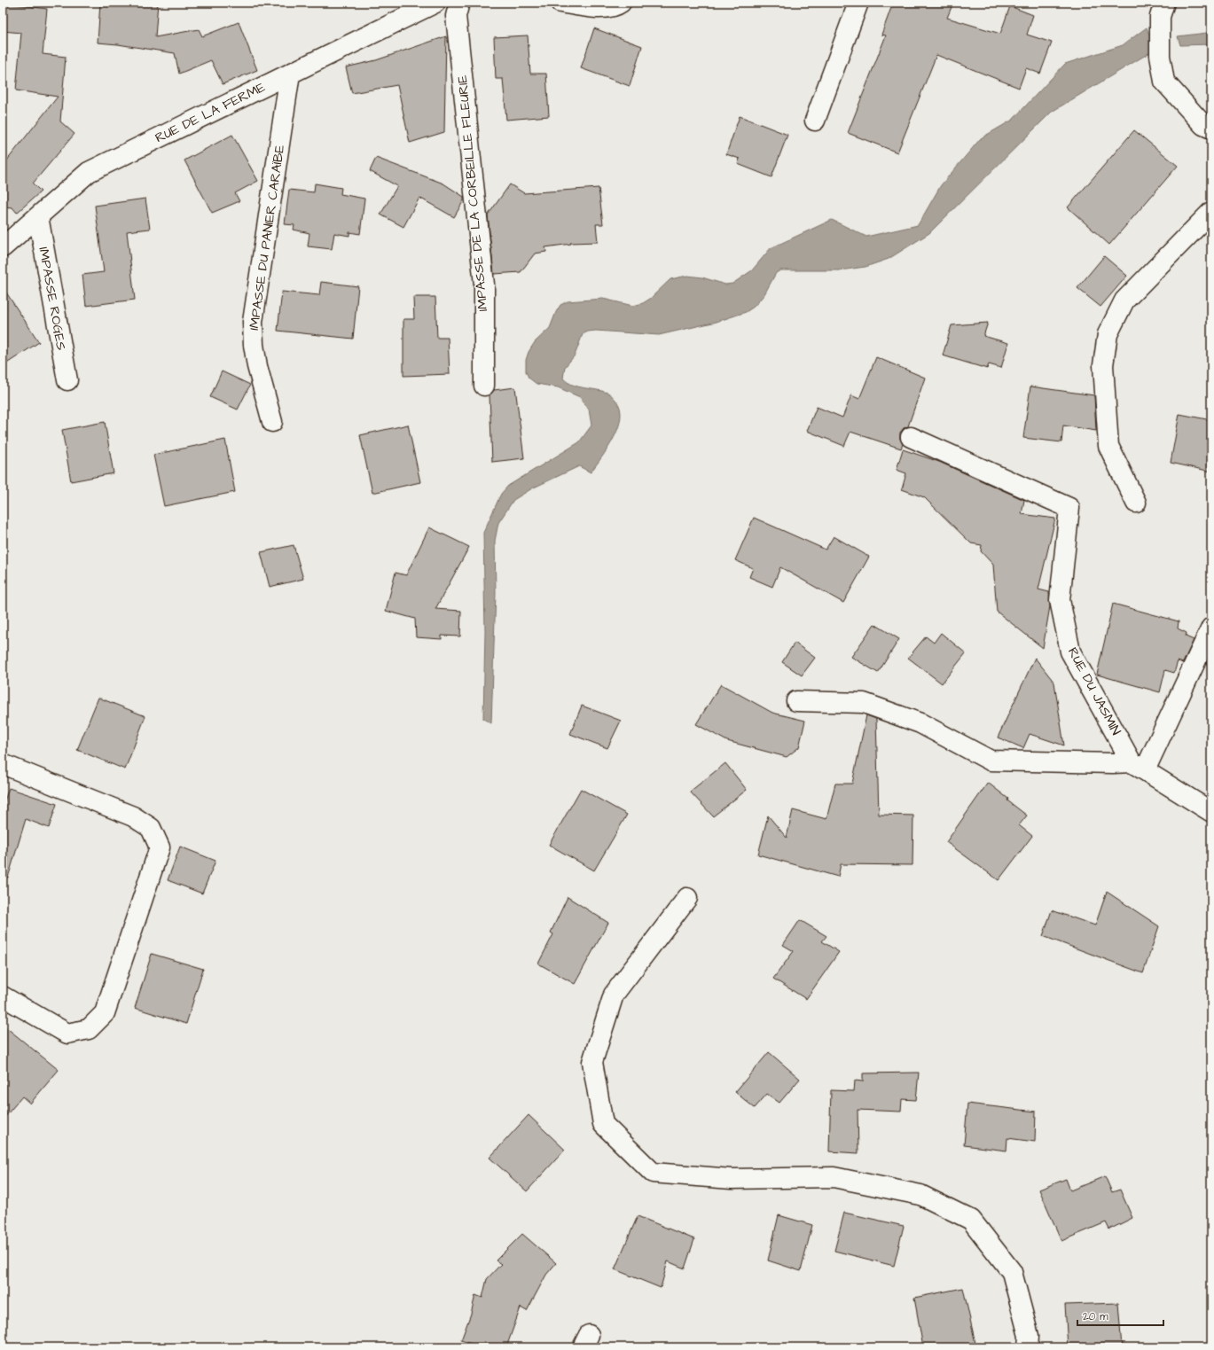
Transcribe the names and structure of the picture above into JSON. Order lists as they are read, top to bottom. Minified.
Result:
{"streets":{"street":["RUE DE LA FERME","IMPASSE DE LA CORBEILLE FLEURIE","IMPASSE DU PANIER CARAÏBE","IMPASSE ROGES","RUE DU JASMIN"]},"crossings":[["RUE DE LA FERME","IMPASSE DU PANIER CARAÏBE"],["RUE DE LA FERME","IMPASSE ROGES"]],"scale_bar":"20 m"}
